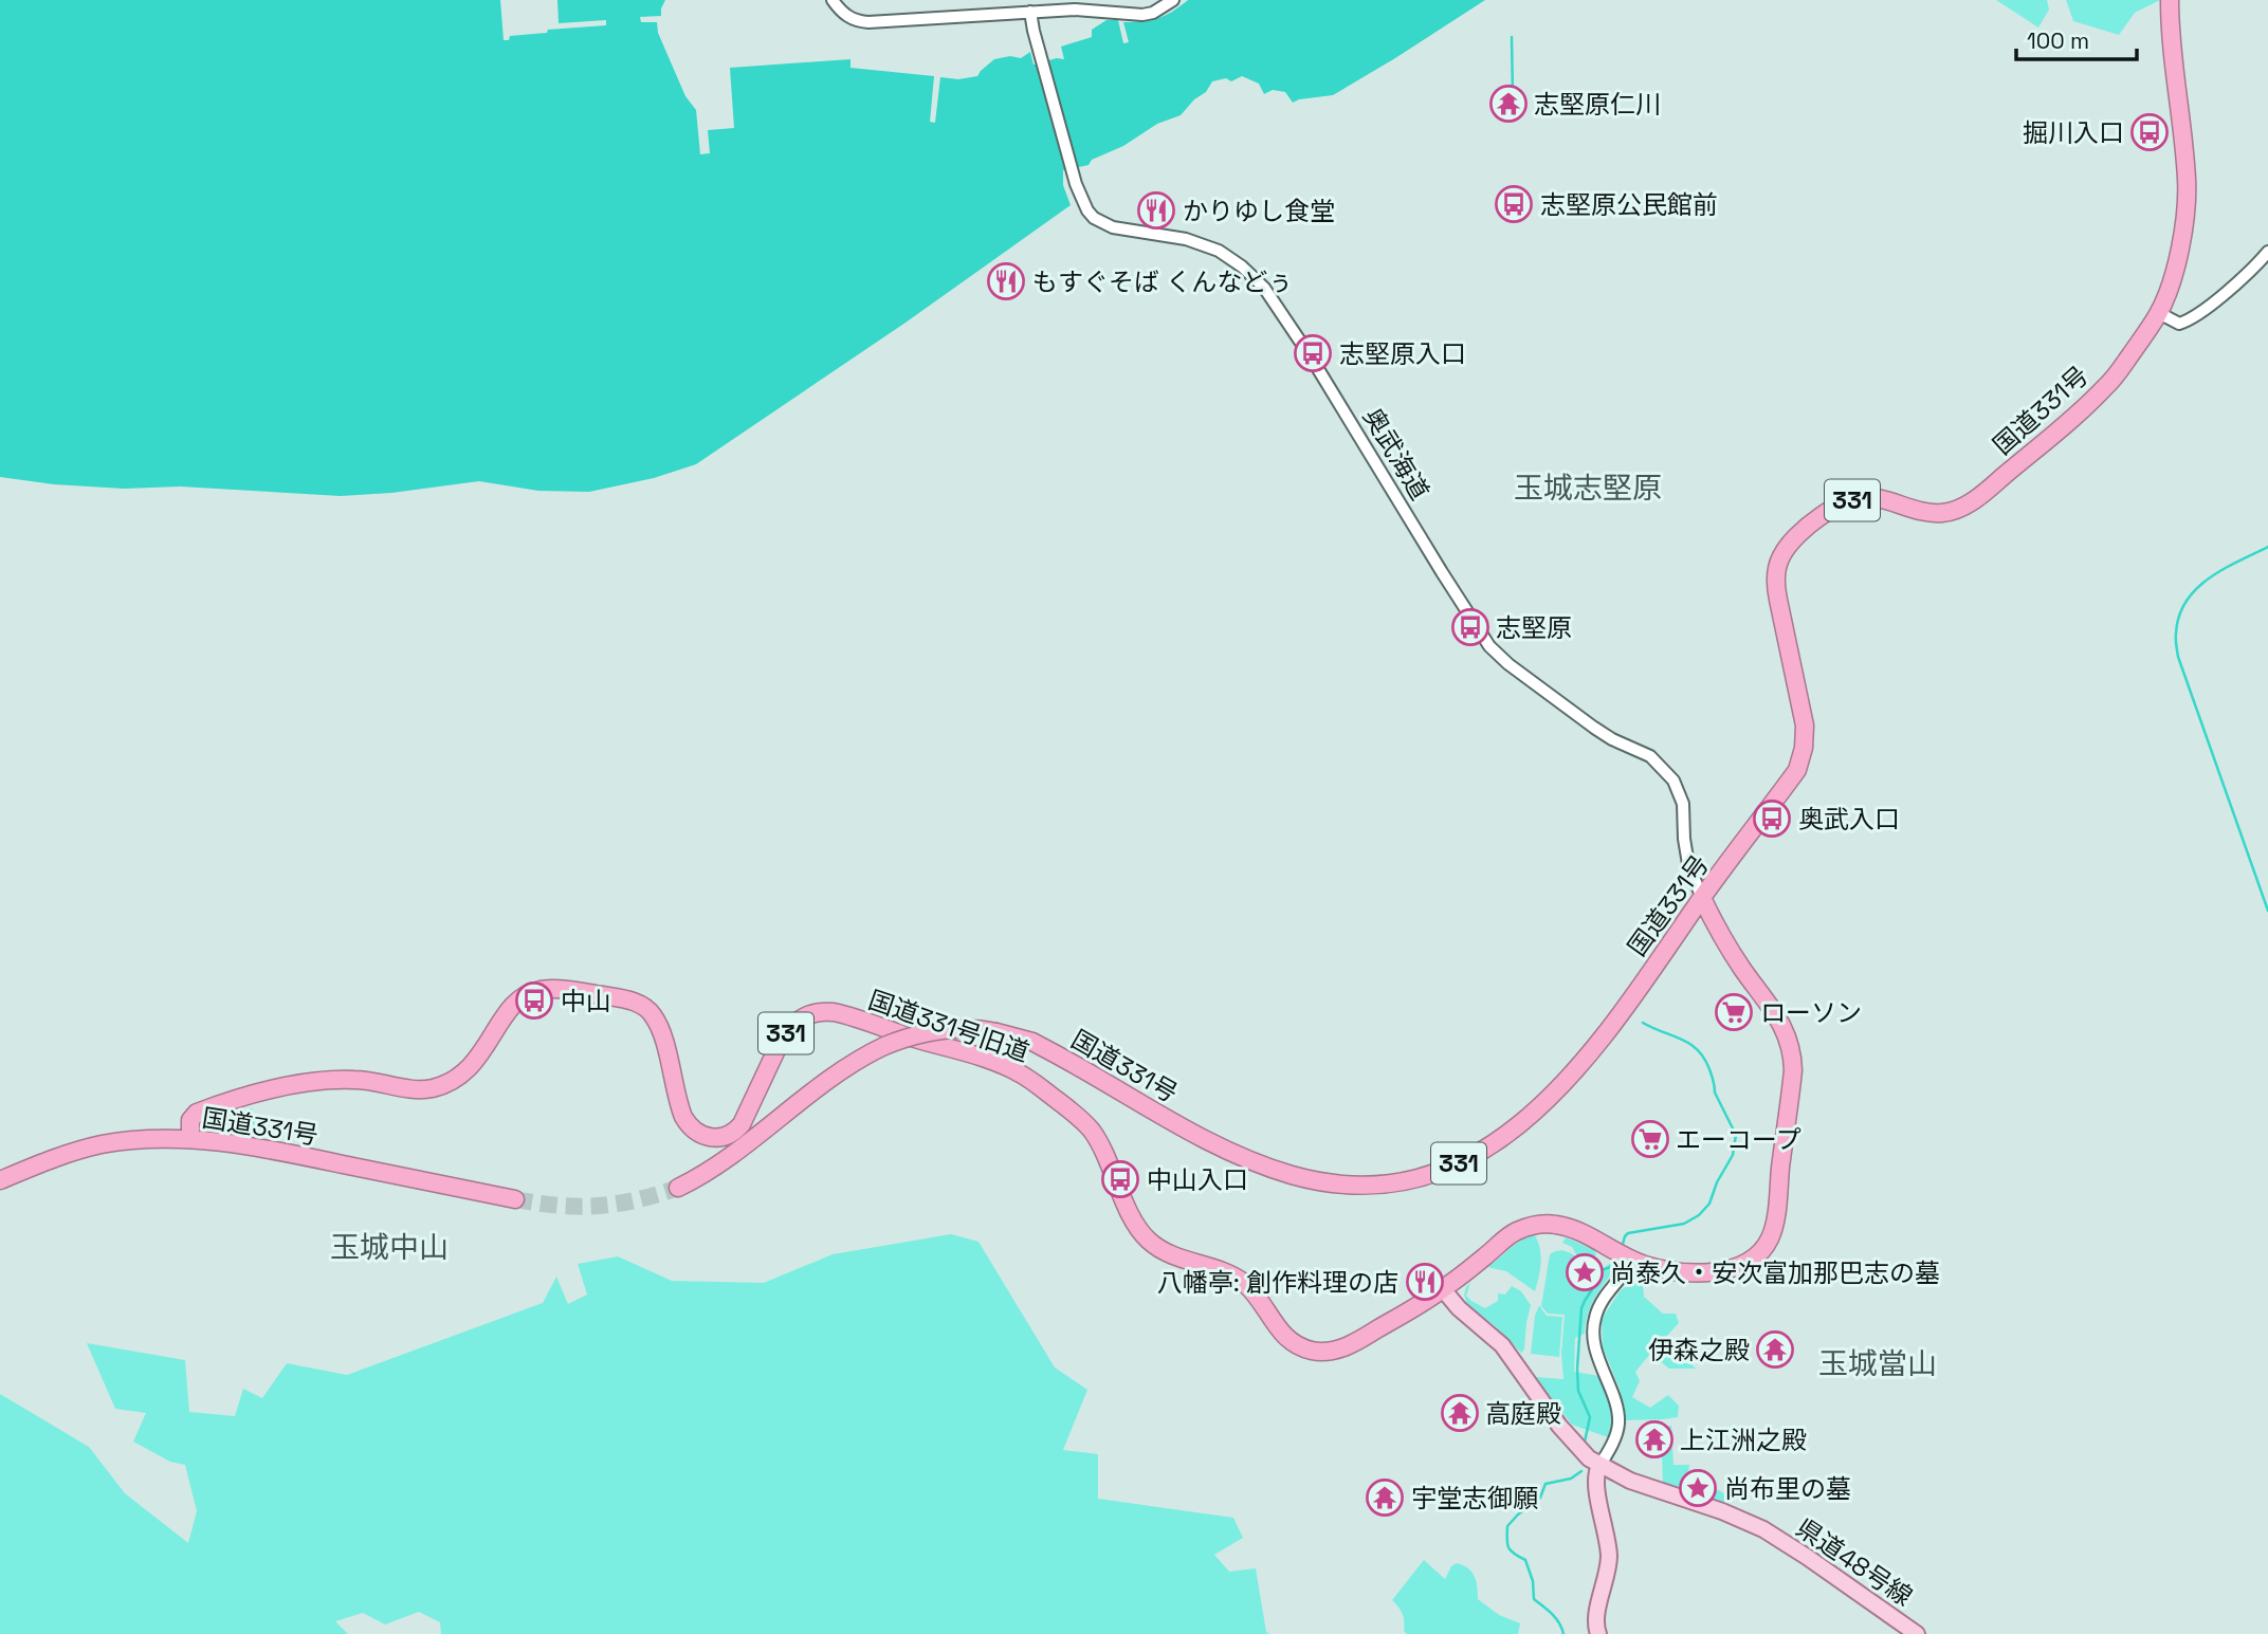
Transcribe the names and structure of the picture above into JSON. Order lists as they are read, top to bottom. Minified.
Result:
{"streets":{"highway":["国道331号","331","国道331号旧道"],"main road":["県道48号線"],"street":["奥武海道"]},"crossings":[["国道331号","奥武海道"],["国道331号","国道331号旧道"],["奥武海道","国道331号旧道"],["国道331号旧道","県道48号線"]],"districts":["玉城志堅原","玉城中山","玉城當山"],"places":{"temple":["志堅原仁川","伊森之殿","高庭殿","上江洲之殿","宇堂志御願"],"bus stop":["掘川入口","志堅原公民館前","志堅原入口","志堅原","奥武入口","中山","中山入口"],"restaurant":["かりゆし食堂","もすぐそば くんなどぅ","八幡亭: 創作料理の店"],"supermarket":["ローソン","エーコープ"],"place":["尚泰久・安次富加那巴志の墓","尚布里の墓"]},"scale_bar":"100 m"}
